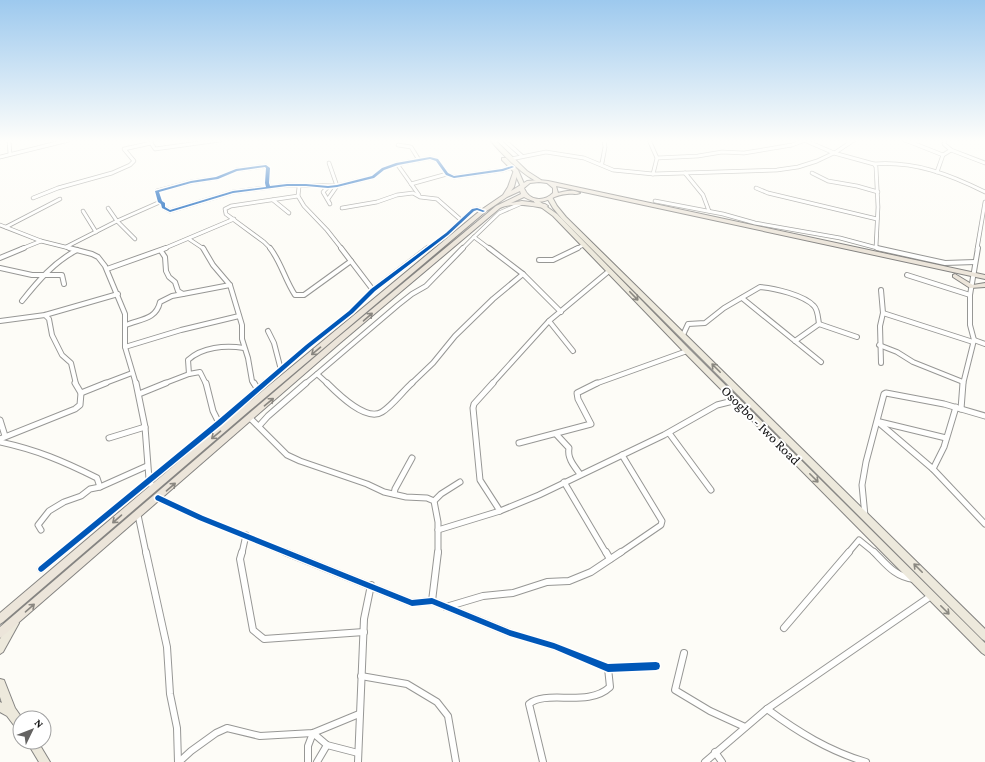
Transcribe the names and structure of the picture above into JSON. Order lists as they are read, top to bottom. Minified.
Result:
{"streets":{"main road":["Osogbo - Iwo Road"]},"north":"top right"}
